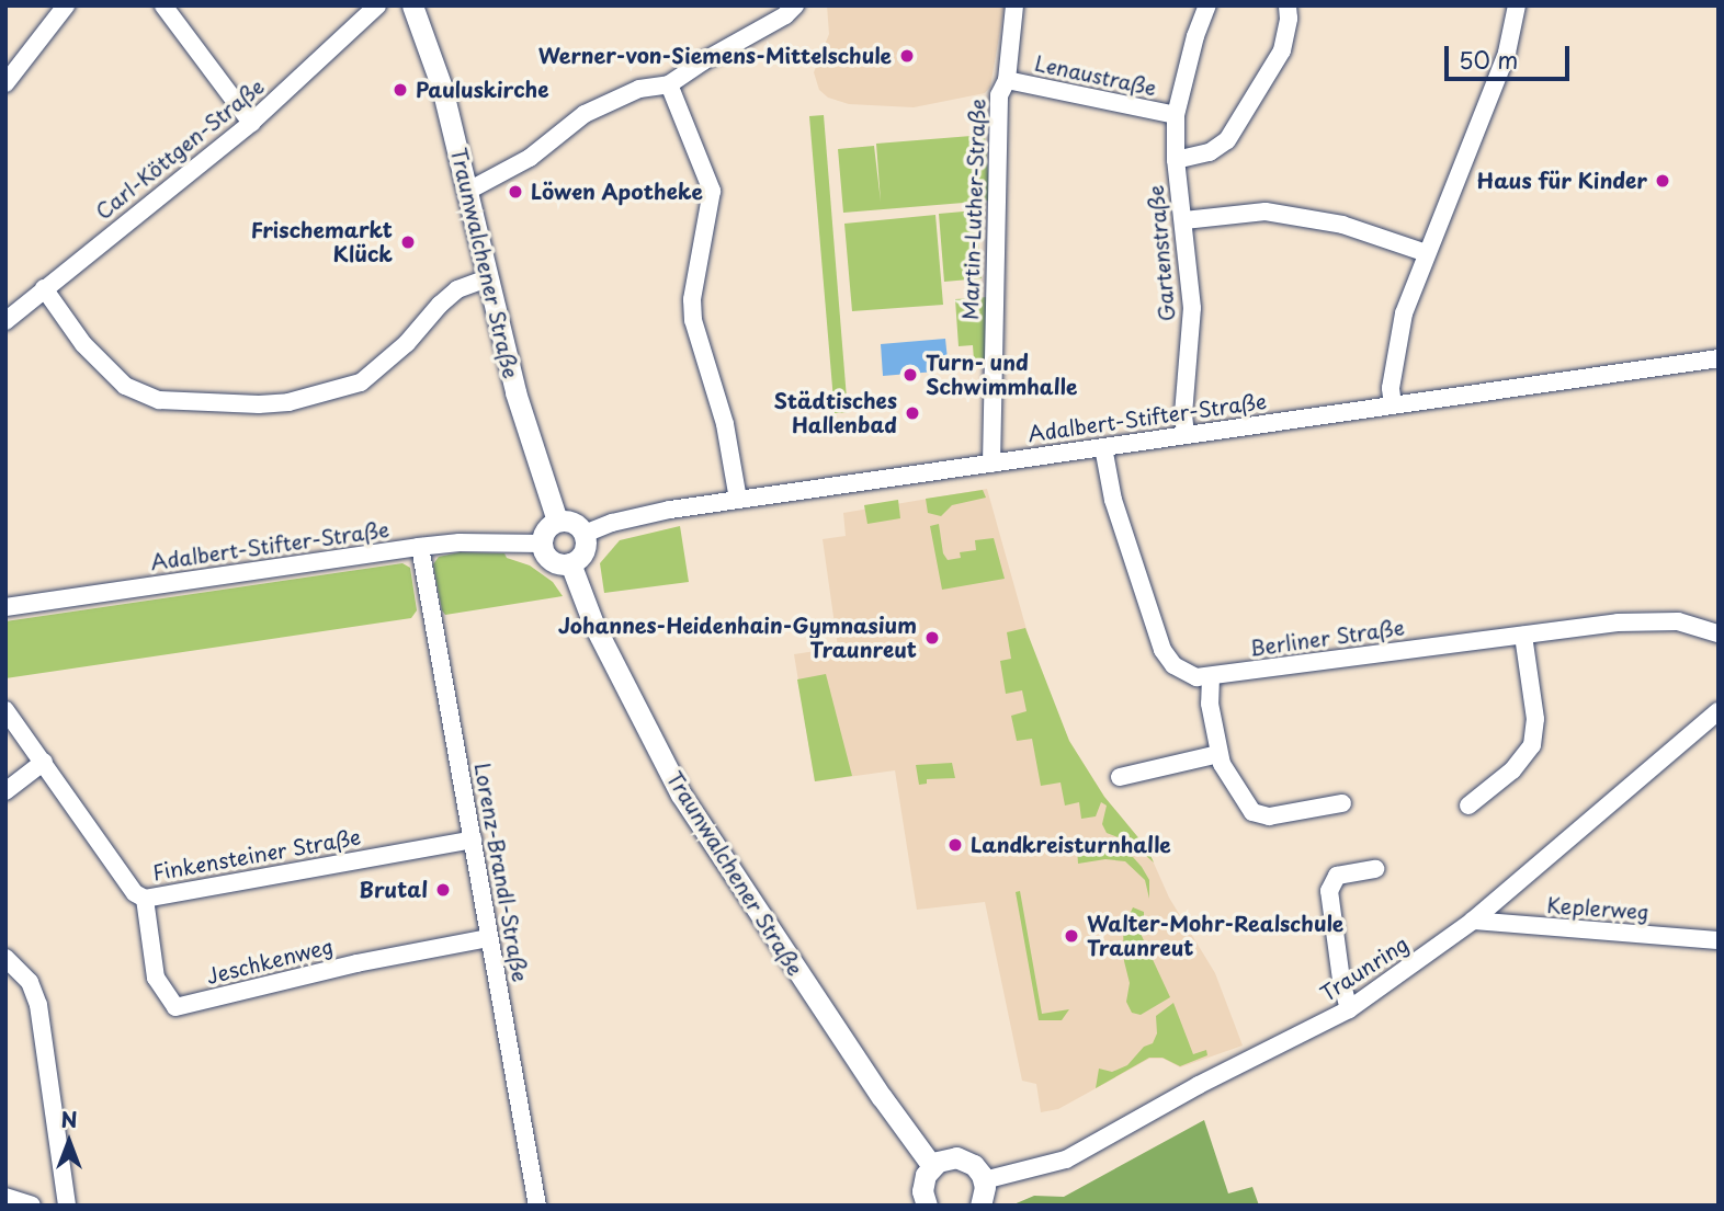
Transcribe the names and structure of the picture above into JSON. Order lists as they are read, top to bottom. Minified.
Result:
{"streets":{"main road":["Traunwalchener Straße"],"street":["Lenaustraße","Carl-Köttgen-Straße","Martin-Luther-Straße","Gartenstraße","Adalbert-Stifter-Straße","Berliner Straße","Finkensteiner Straße","Lorenz-Brandl-Straße","Keplerweg","Jeschkenweg","Traunring"]},"crossings":[["Lenaustraße","Martin-Luther-Straße"],["Lenaustraße","Gartenstraße"],["Martin-Luther-Straße","Adalbert-Stifter-Straße"],["Gartenstraße","Adalbert-Stifter-Straße"],["Traunwalchener Straße","Adalbert-Stifter-Straße"],["Adalbert-Stifter-Straße","Berliner Straße"],["Adalbert-Stifter-Straße","Lorenz-Brandl-Straße"],["Finkensteiner Straße","Lorenz-Brandl-Straße"],["Finkensteiner Straße","Jeschkenweg"],["Lorenz-Brandl-Straße","Jeschkenweg"],["Keplerweg","Traunring"]],"places":["Werner-von-Siemens-Mittelschule","Pauluskirche","Haus für Kinder","Löwen Apotheke","Frischemarkt Klück","Turn- und Schwimmhalle","Städtisches Hallenbad","Johannes-Heidenhain-Gymnasium Traunreut","Landkreisturnhalle","Brutal","Walter-Mohr-Realschule Traunreut"],"scale_bar":"50 m","north":"top"}
